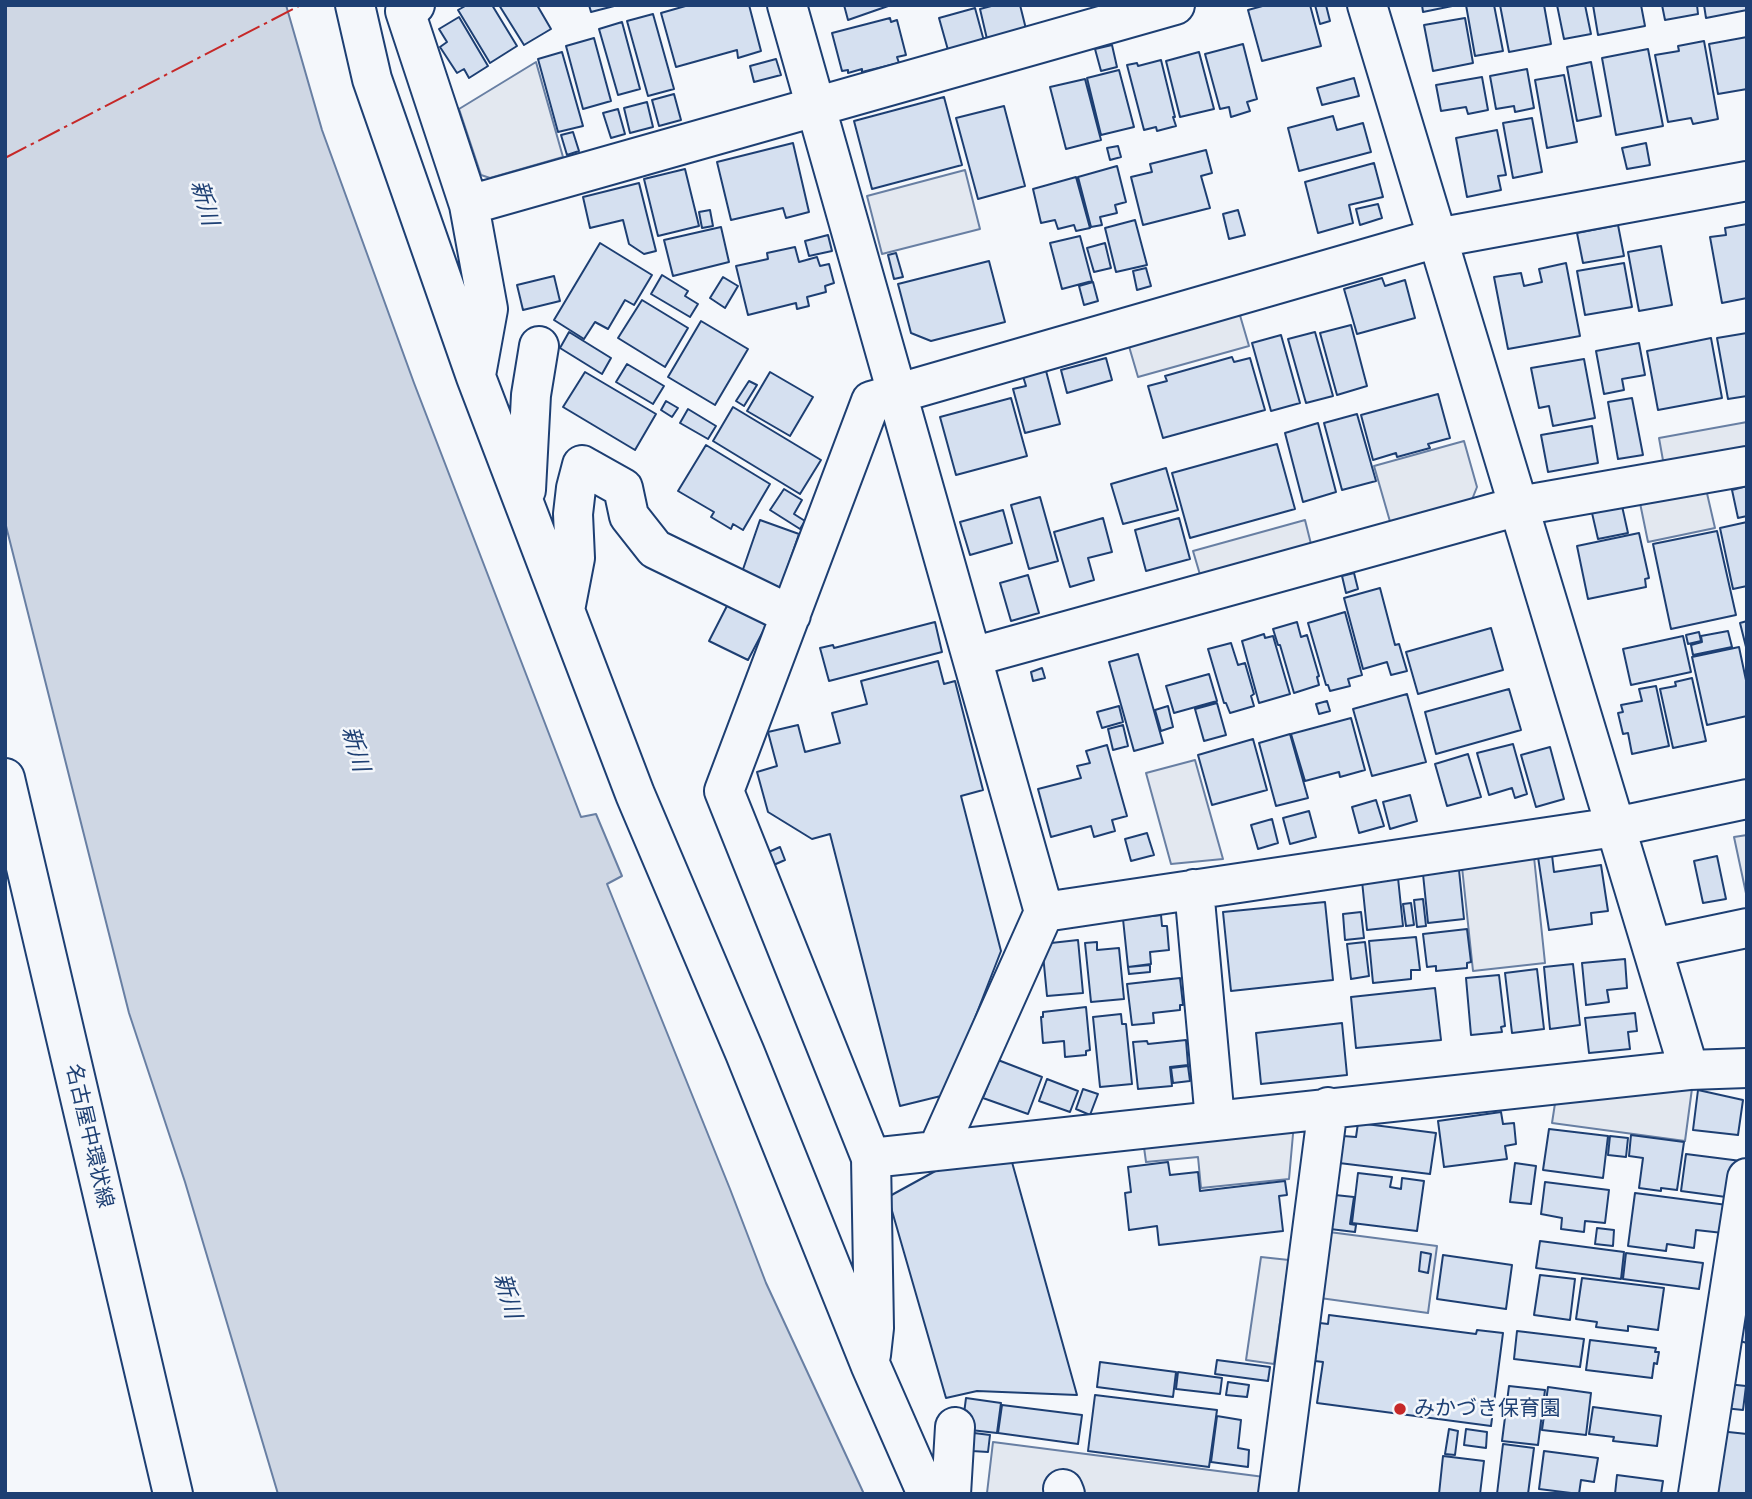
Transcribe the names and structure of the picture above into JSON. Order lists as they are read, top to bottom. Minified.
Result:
{"streets":{"street":["名古屋中環状線"]},"water":["新川"],"places":["みかづき保育園"]}
